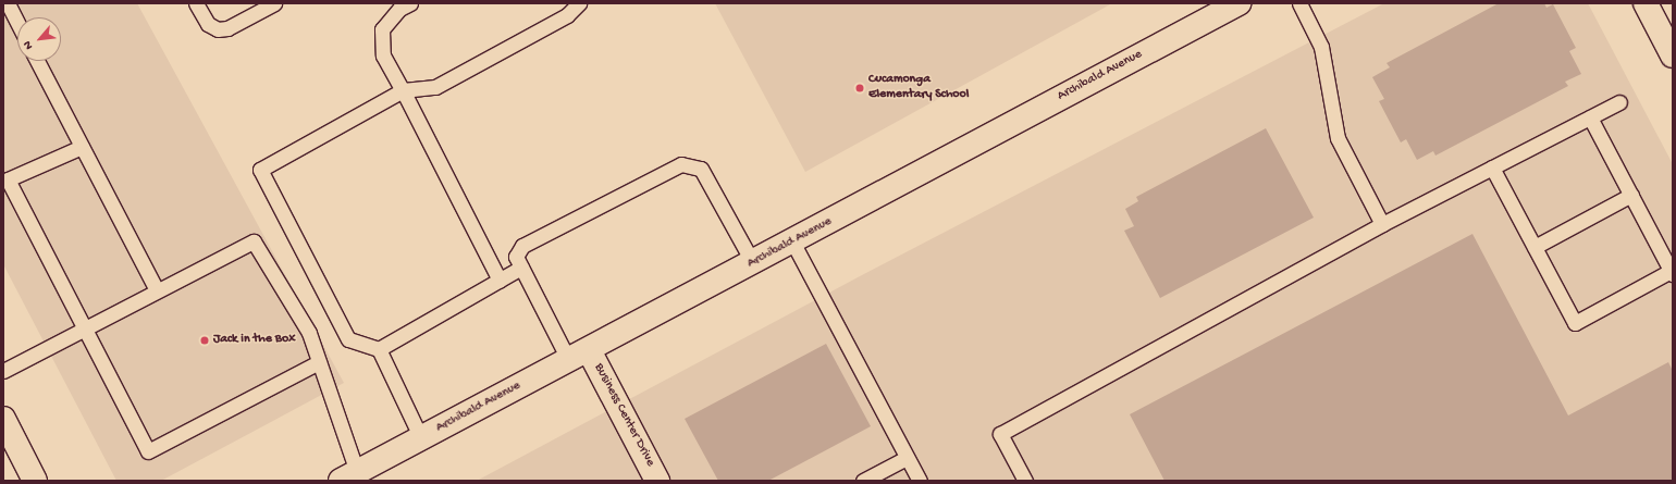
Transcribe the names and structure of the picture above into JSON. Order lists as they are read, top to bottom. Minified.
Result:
{"streets":{"main road":["Archibald Avenue","Business Center Drive"]},"crossings":[["Archibald Avenue","Business Center Drive"]],"places":["Cucamonga Elementary School","Jack in the Box"],"north":"bottom left"}
